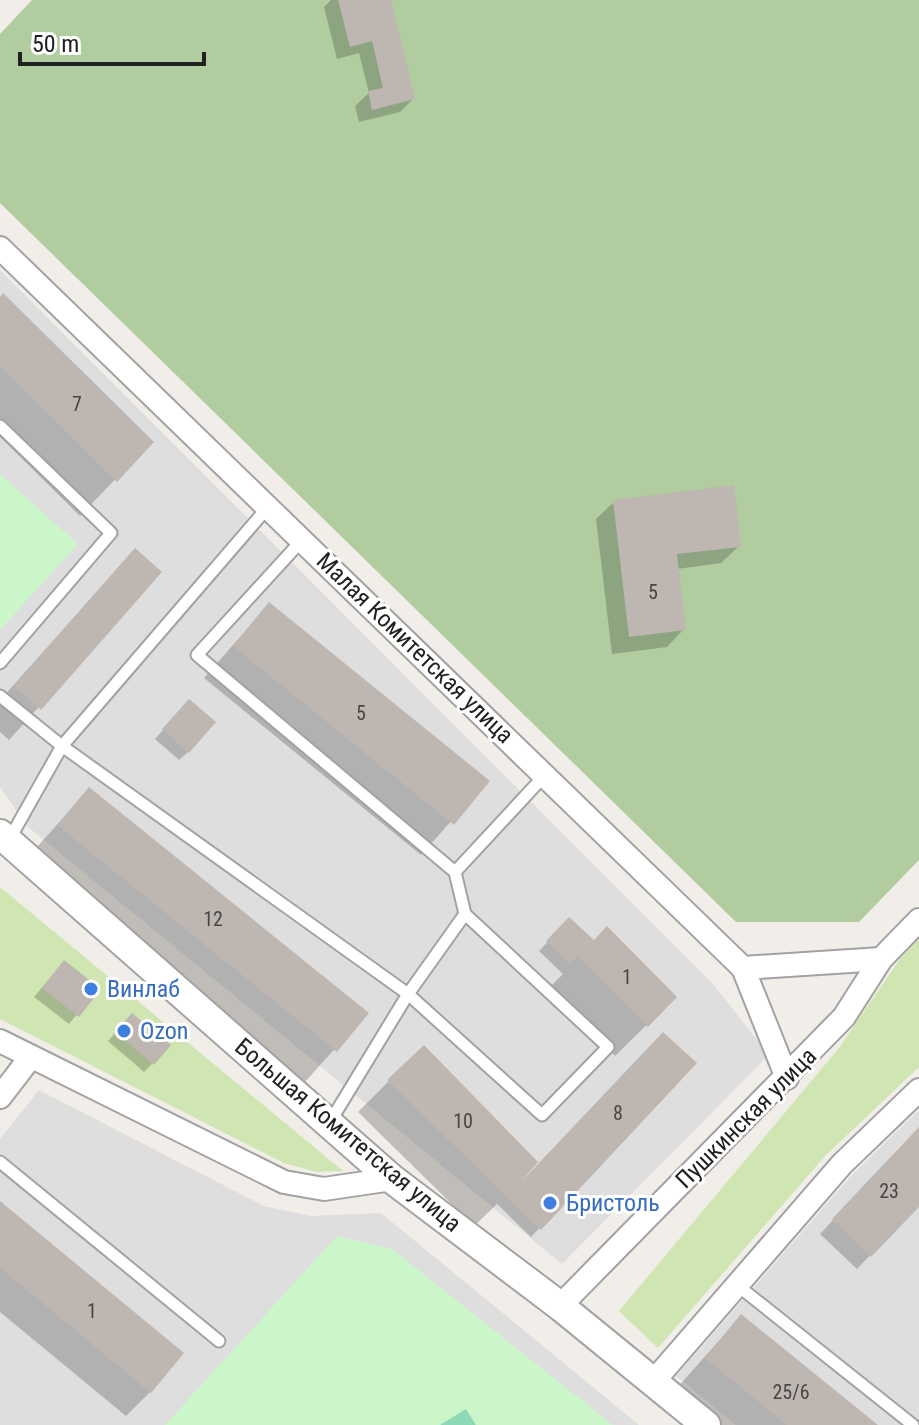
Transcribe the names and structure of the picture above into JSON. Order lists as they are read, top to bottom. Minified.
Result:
{"streets":{"street":["Малая Комитетская улица","Пушкинская улица","Большая Комитетская улица"]},"crossings":[["Малая Комитетская улица","Пушкинская улица"],["Пушкинская улица","Большая Комитетская улица"]],"places":["Винлаб","Ozon","Бристоль"],"house_numbers":["7","5","5","12","1","8","10","23","1","25/6"],"scale_bar":"50 m"}
